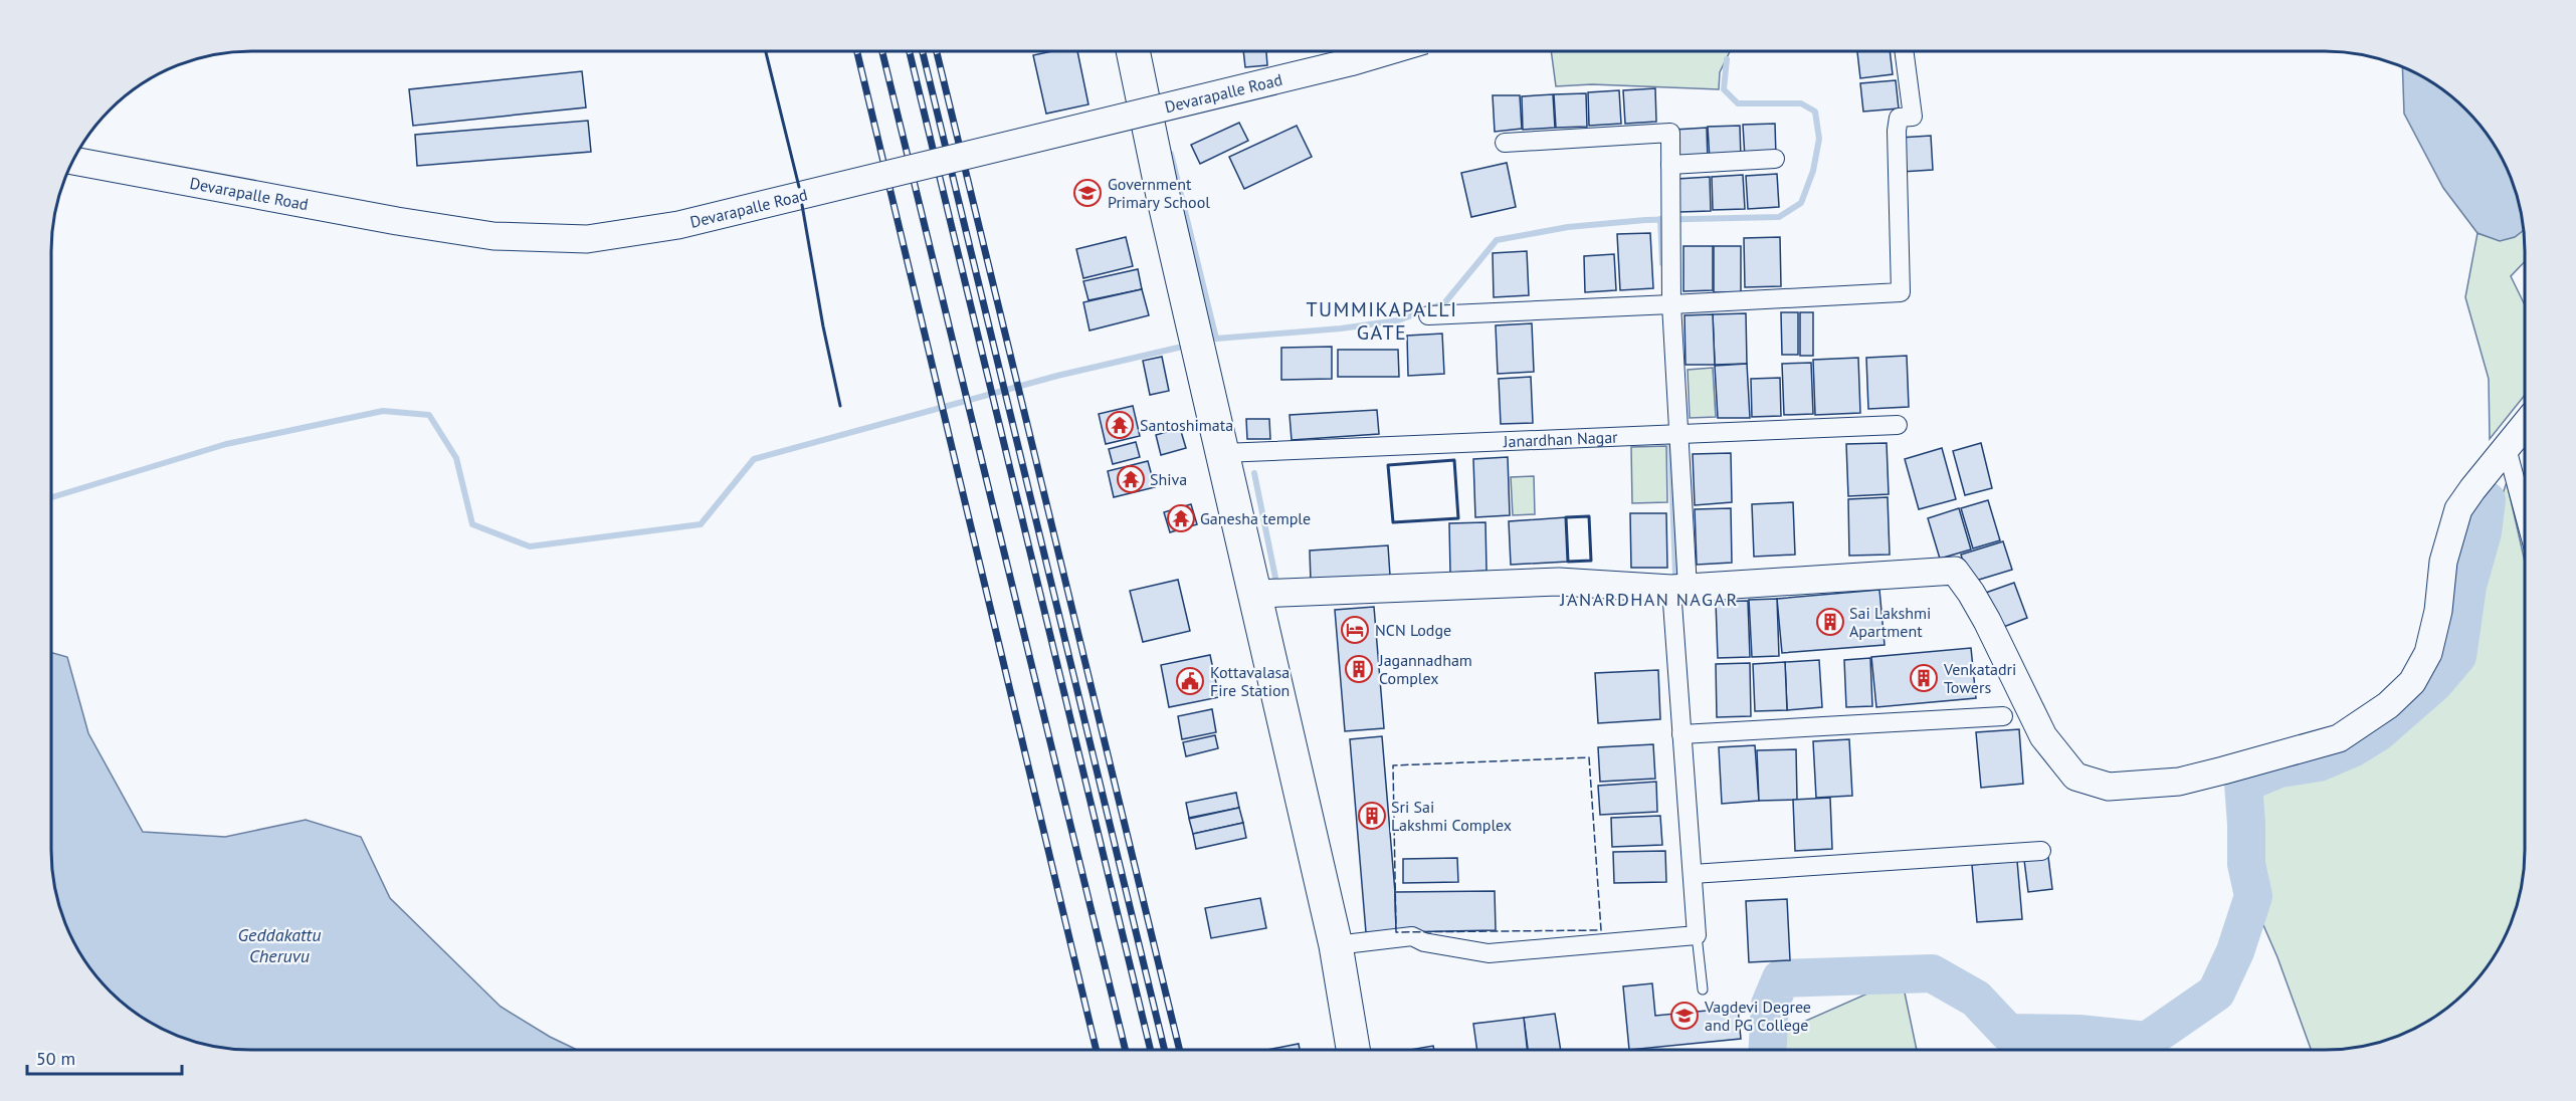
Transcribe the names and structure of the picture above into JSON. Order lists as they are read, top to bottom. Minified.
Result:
{"streets":{"street":["Devarapalle Road","Janardhan Nagar"]},"districts":["TUMMIKAPALLI GATE","JANARDHAN NAGAR"],"water":["Geddakattu Cheruvu"],"places":{"school or university":["Government Primary School","Vagdevi Degree and PG College"],"temple":["Santoshimata","Shiva","Ganesha temple"],"building":["Sai Lakshmi Apartment","Jagannadham Complex","Venkatadri Towers","Sri Sai Lakshmi Complex"],"hotel":["NCN Lodge"],"public building":["Kottavalasa Fire Station"]},"scale_bar":"50 m"}
